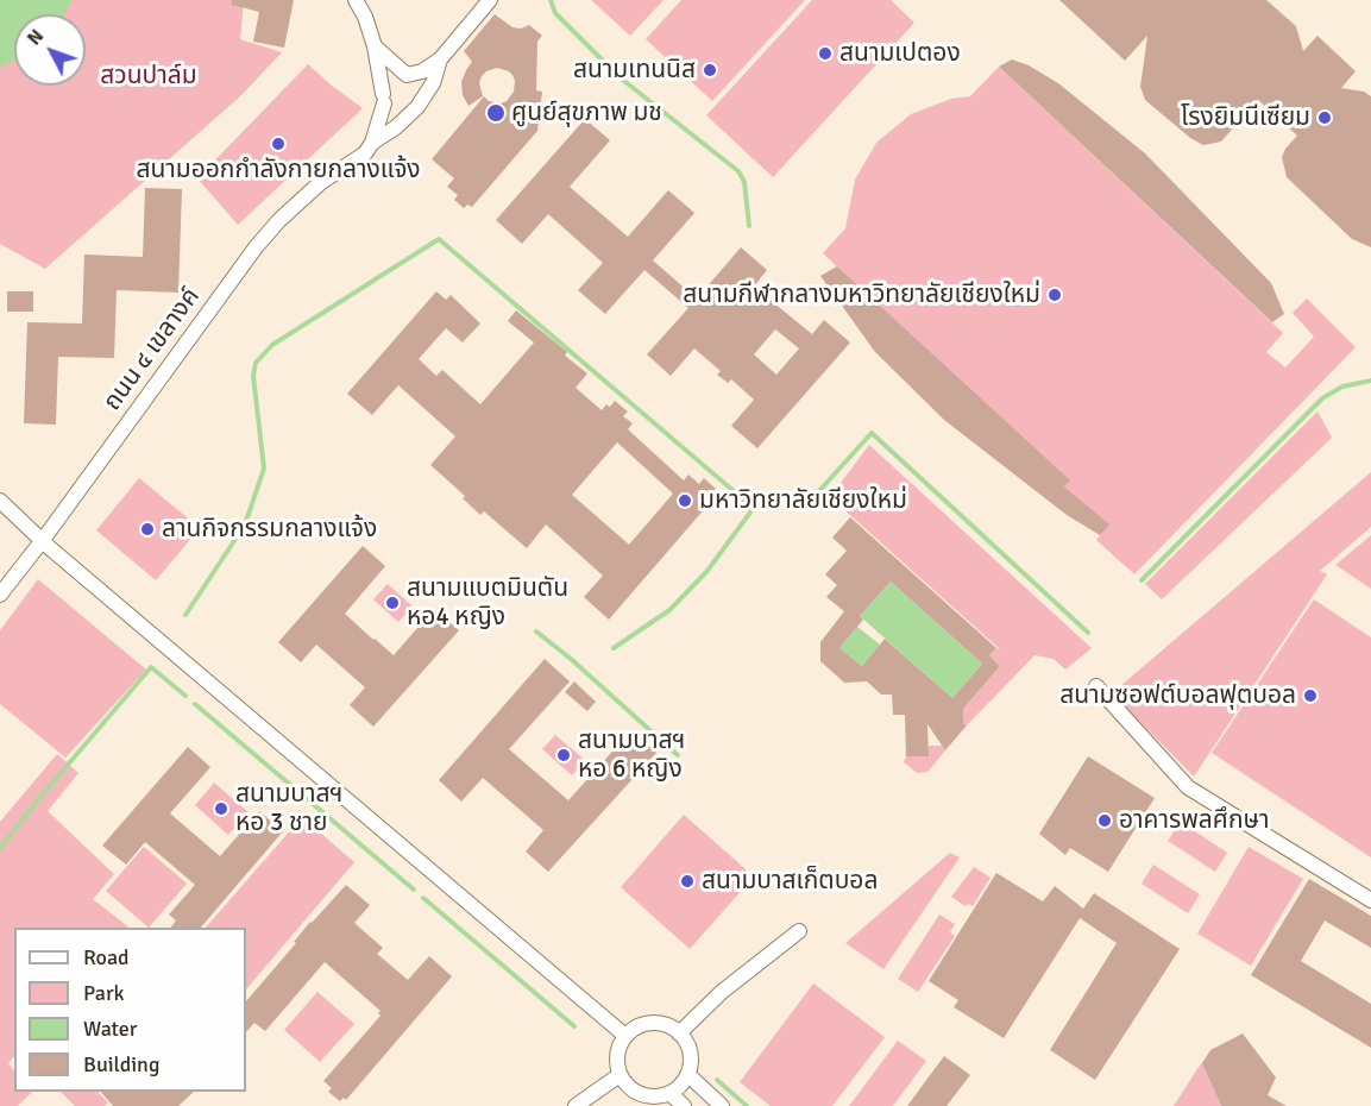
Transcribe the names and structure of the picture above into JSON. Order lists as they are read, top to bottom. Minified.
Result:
{"streets":{"street":["ถนน ๔ เขลางค์"]},"parks":["สวนปาล์ม"],"places":["สนามเปตอง","สนามเทนนิส","ศูนย์สุขภาพ มช","โรงยิมนีเซียม","สนามออกกำลังกายกลางแจ้ง","สนามกีฬากลางมหาวิทยาลัยเชียงใหม่","มหาวิทยาลัยเชียงใหม่","ลานกิจกรรมกลางแจ้ง","สนามแบตมินตัน หอ4 หญิง","สนามซอฟต์บอลฟุตบอล","สนามบาสฯ หอ 6 หญิง","สนามบาสฯ หอ 3 ชาย","อาคารพลศึกษา","สนามบาสเก็ตบอล"],"legend":["Road","Park","Water","Building"],"north":"top left"}
